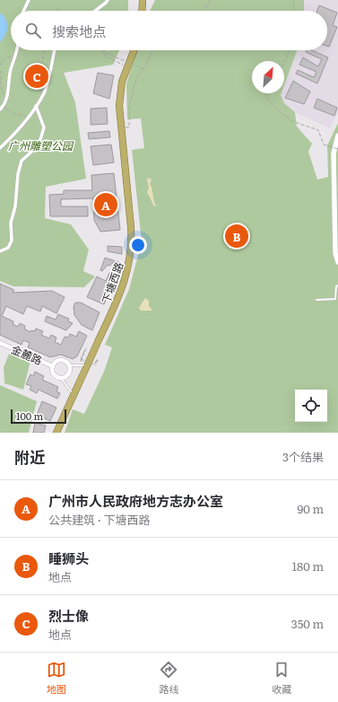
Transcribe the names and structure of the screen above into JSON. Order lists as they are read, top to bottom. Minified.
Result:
{"streets":{"highway":["下塘西路"],"street":["金麓路"]},"parks":["广州雕塑公园"],"scale_bar":"100 m","north":"top right","page":{"search":"搜索地点","pins":["C","A","B"],"scale":"100 m","heading":["附近","3个结果"],"list":[{"mark":"A","name":"广州市人民政府地方志办公室","note":"公共建筑 · 下塘西路","value":"90 m"},{"mark":"B","name":"睡狮头","note":"地点","value":"180 m"},{"mark":"C","name":"烈士像","note":"地点","value":"350 m"}],"nav":["地图","路线","收藏"]}}
